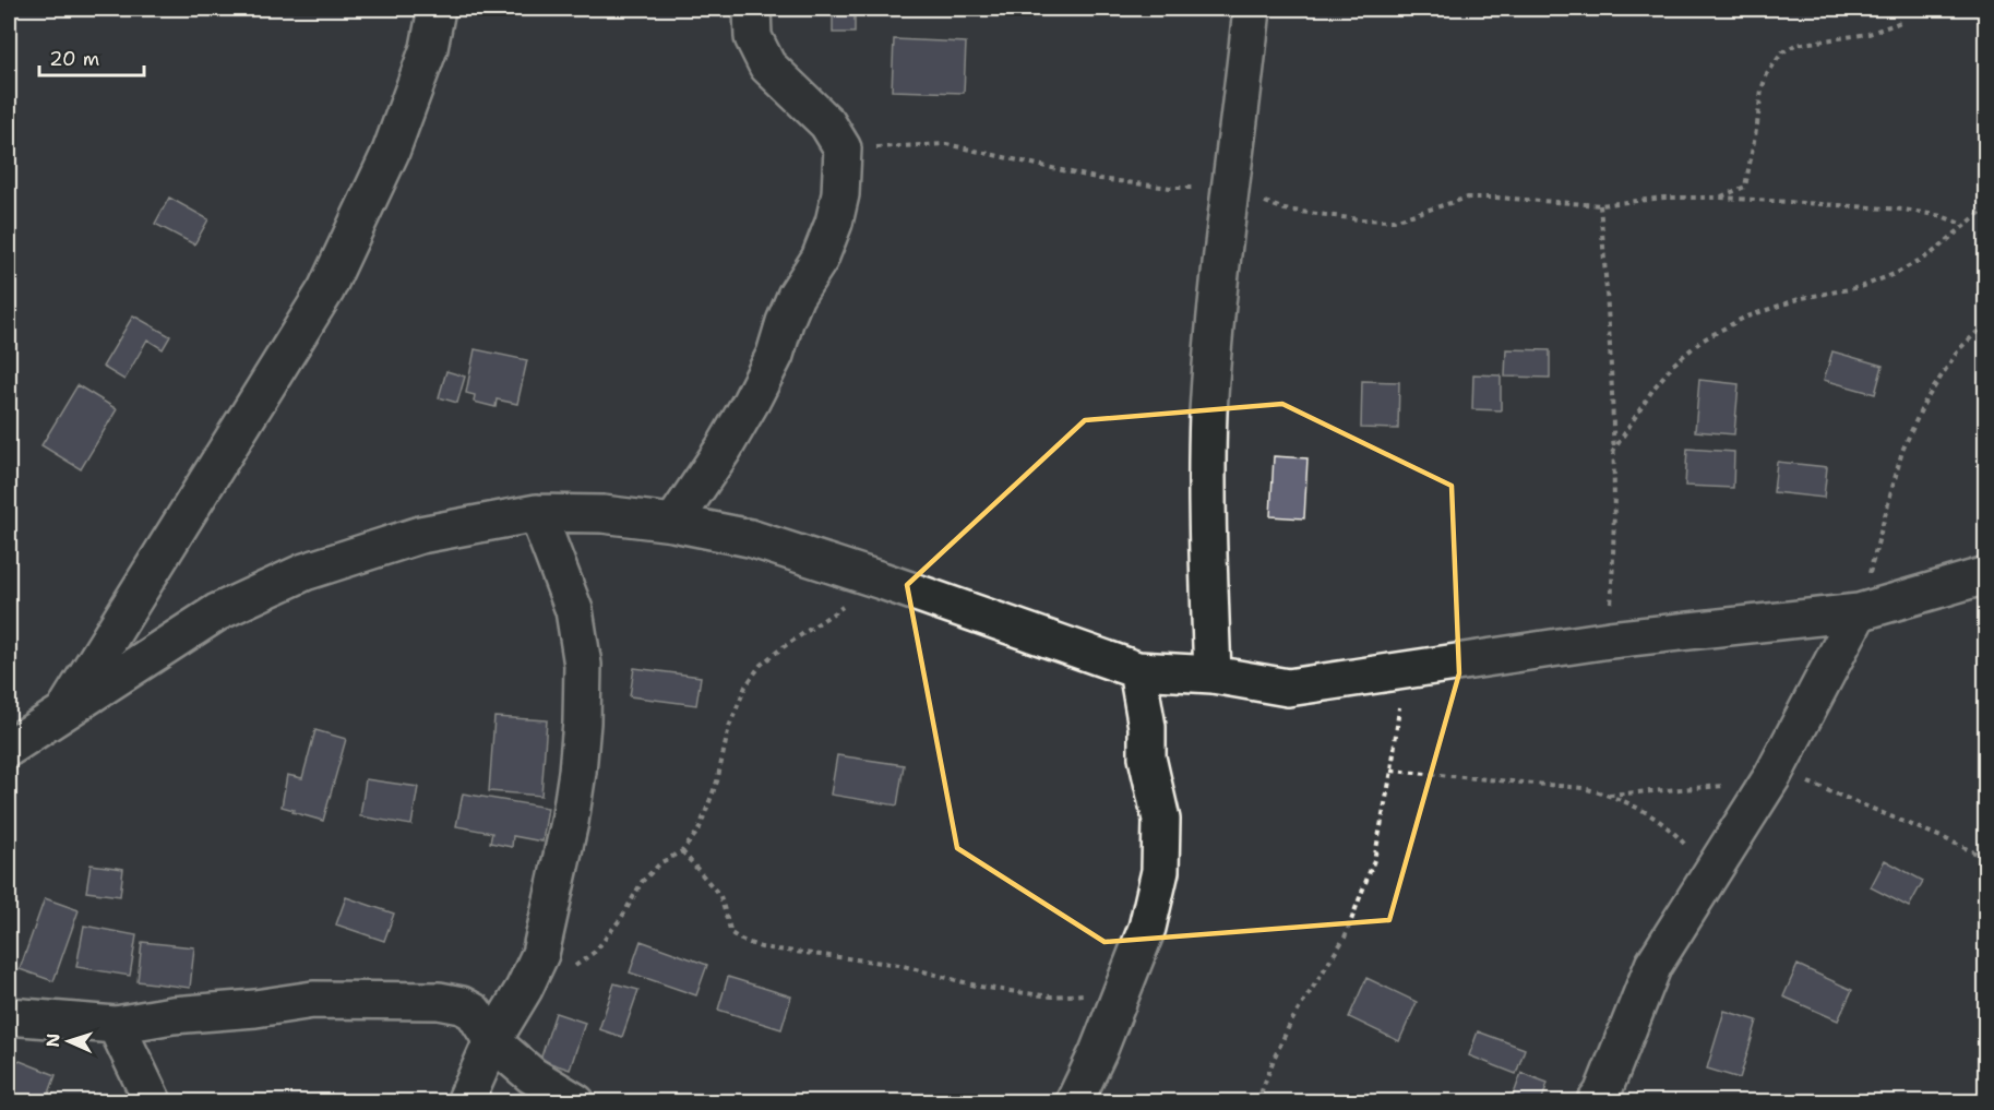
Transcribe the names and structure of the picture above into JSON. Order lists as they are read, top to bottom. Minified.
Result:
{"scale_bar":"20 m","north":"left"}
